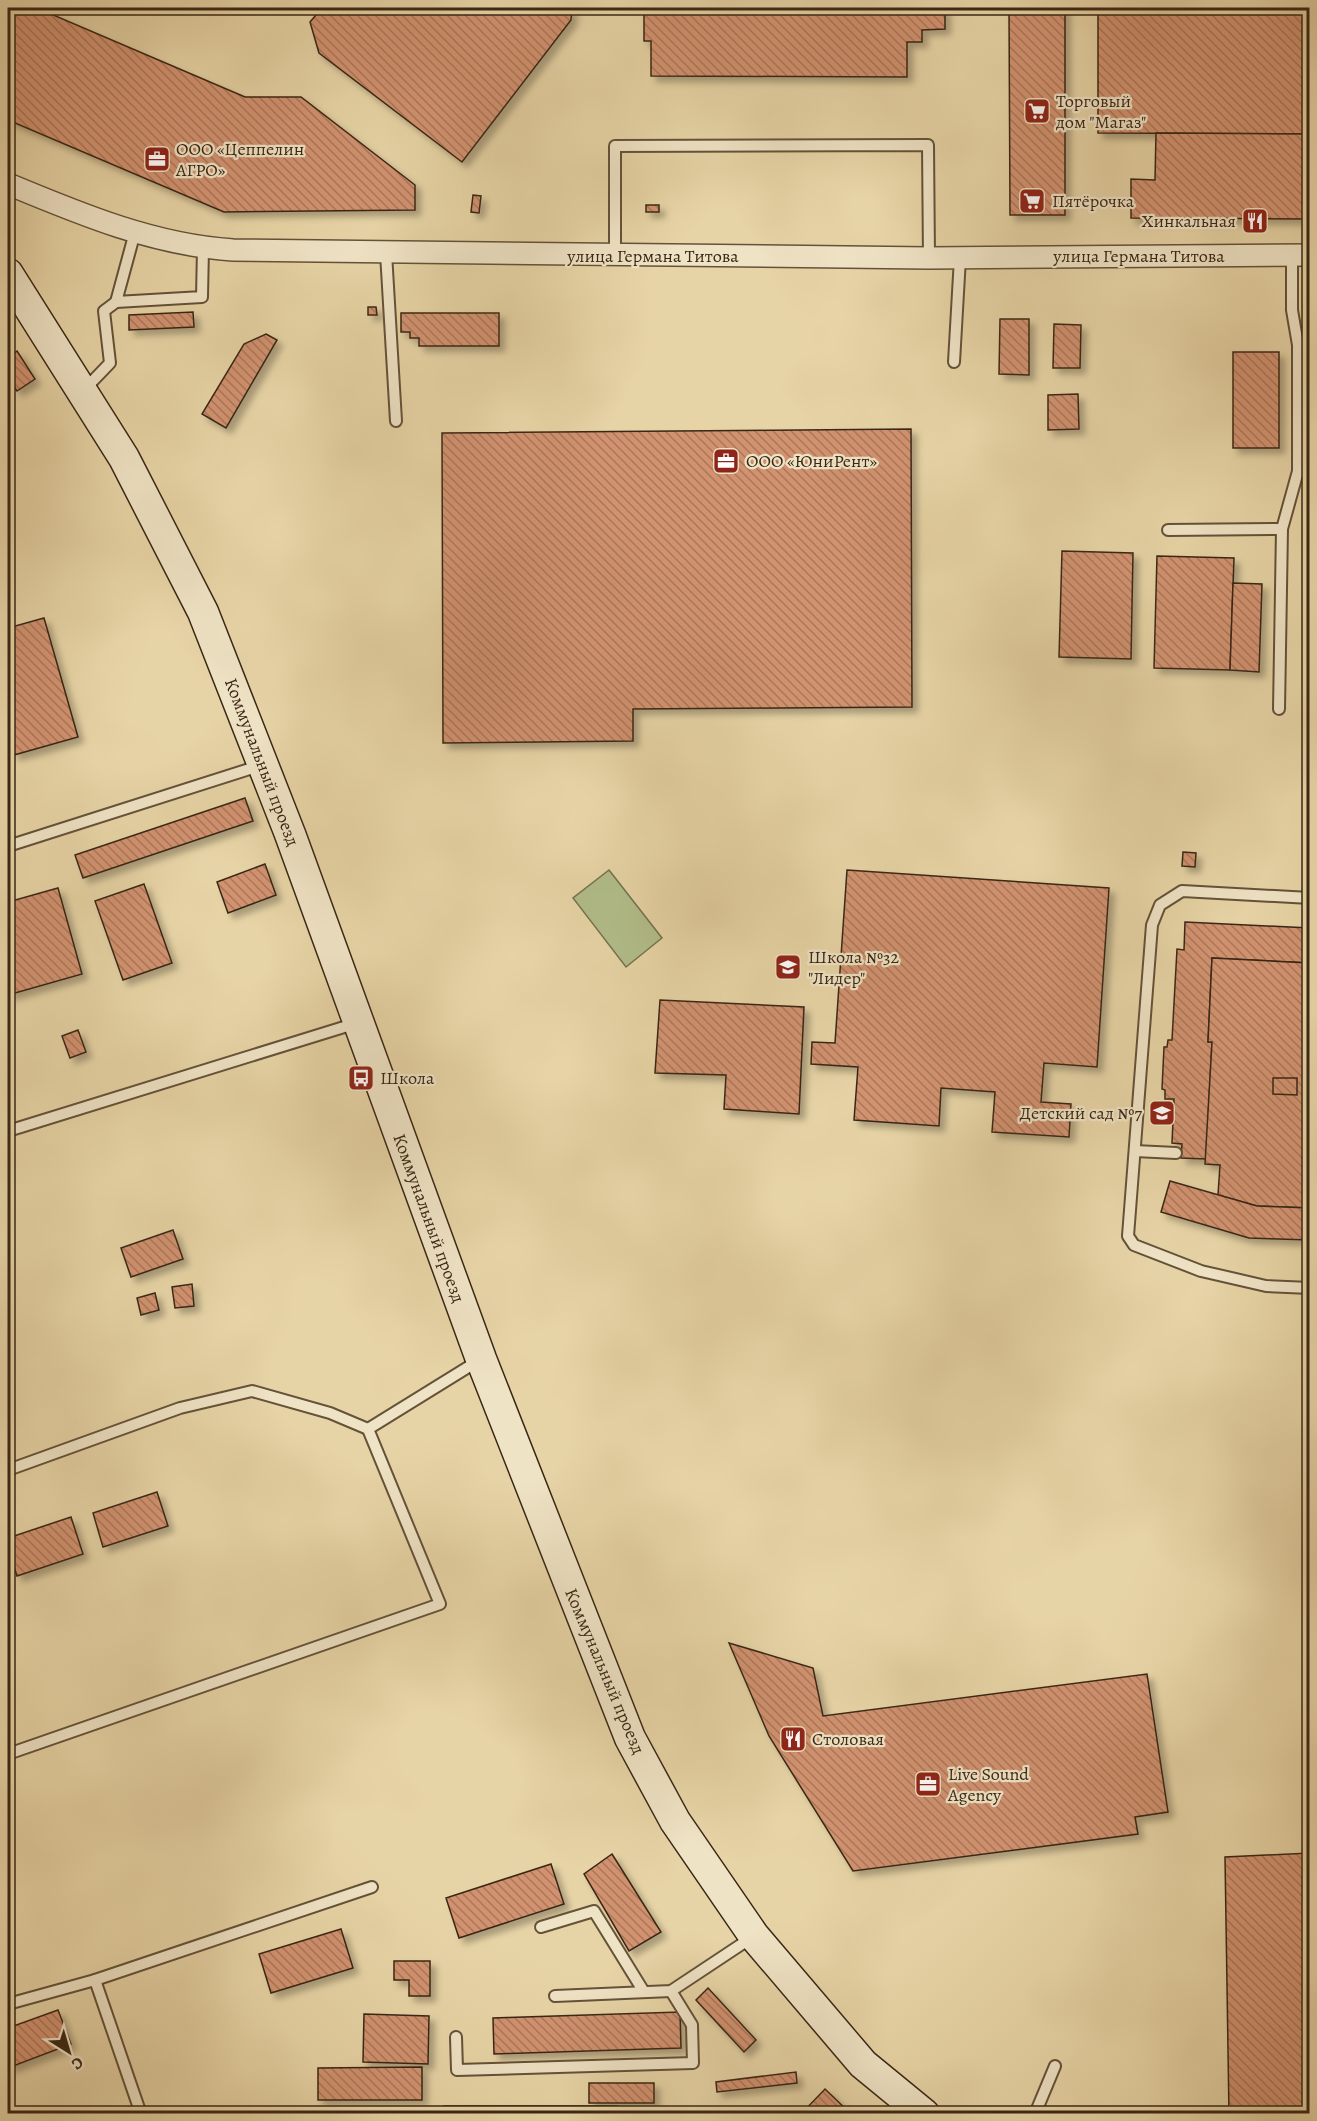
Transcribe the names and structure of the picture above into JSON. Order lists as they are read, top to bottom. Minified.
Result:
{"streets":{"street":["улица Германа Титова","Коммунальный проезд"]},"places":{"supermarket":["Торговый дом \"Магаз\"","Пятёрочка"],"office":["ООО «Цеппелин АГРО»","ООО «ЮниРент»","Live Sound Agency"],"restaurant":["Хинкальная","Столовая"],"school or university":["Школа №32 \"Лидер\"","Детский сад №7"],"bus stop":["Школа"]},"north":"bottom right"}
